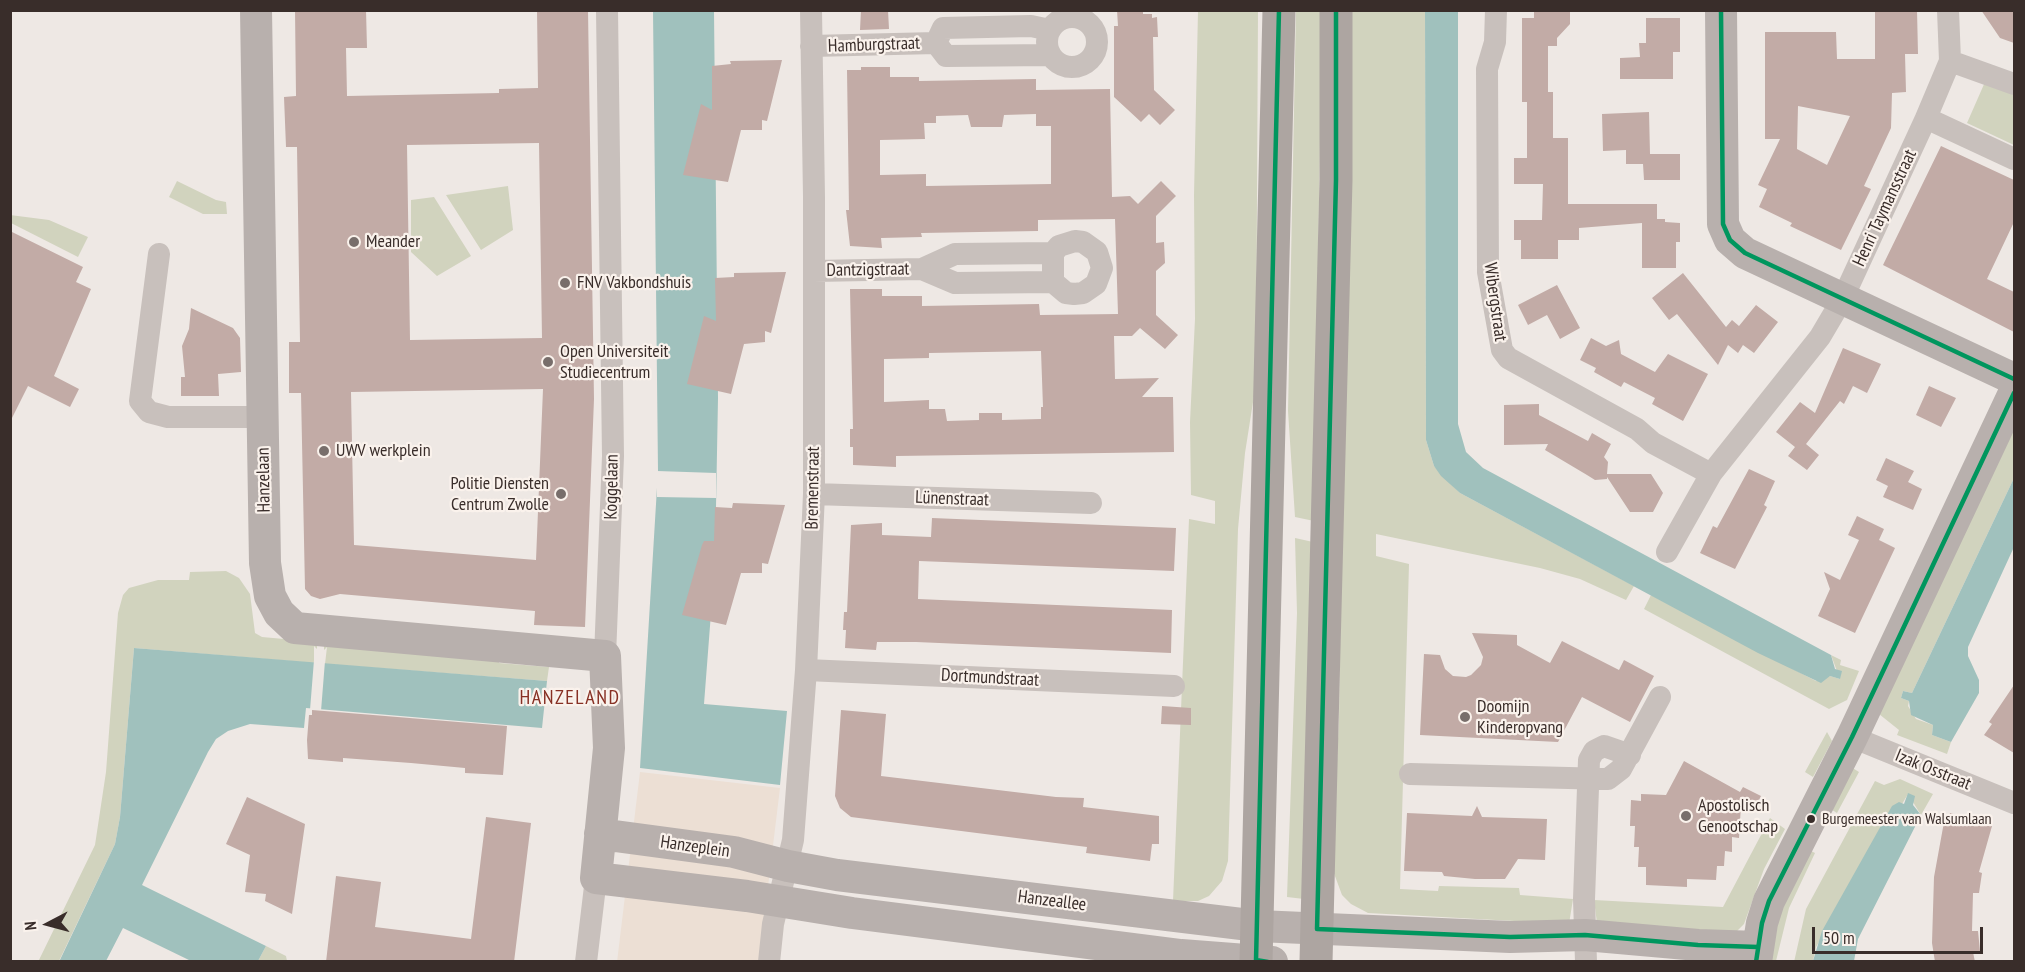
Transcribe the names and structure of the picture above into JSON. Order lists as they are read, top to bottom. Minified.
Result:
{"streets":{"street":["Hamburgstraat","Henri Taymansstraat","Dantzigstraat","Wibergstraat","Hanzelaan","Koggelaan","Bremenstraat","Lünenstraat","Dortmundstraat","Izak Osstraat","Hanzeplein","Hanzeallee"]},"crossings":[["Hamburgstraat","Bremenstraat"],["Dantzigstraat","Bremenstraat"],["Hanzelaan","Koggelaan"],["Koggelaan","Hanzeplein"],["Bremenstraat","Lünenstraat"],["Bremenstraat","Dortmundstraat"],["Bremenstraat","Hanzeplein"],["Bremenstraat","Hanzeallee"],["Hanzeplein","Hanzeallee"]],"districts":["HANZELAND"],"places":["Meander","FNV Vakbondshuis","Open Universiteit Studiecentrum","UWV werkplein","Politie Diensten Centrum Zwolle","Doomijn Kinderopvang","Apostolisch Genootschap","Burgemeester van Walsumlaan"],"scale_bar":"50 m","north":"left"}
